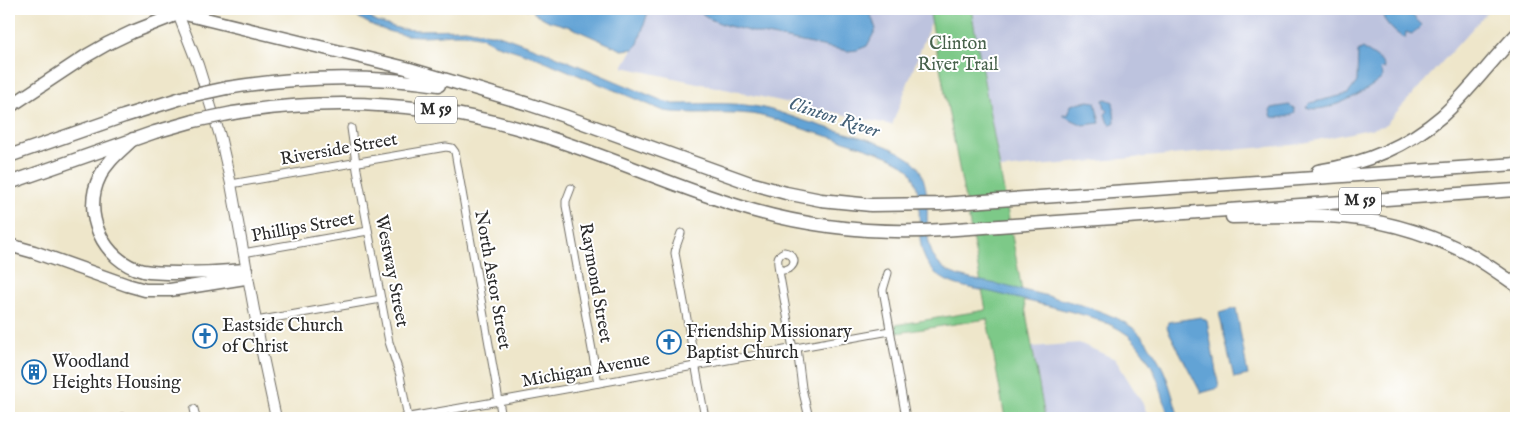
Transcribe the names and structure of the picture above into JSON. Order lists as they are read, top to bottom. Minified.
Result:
{"streets":{"highway":["M 59"],"street":["Riverside Street","Phillips Street","Westway Street","North Astor Street","Raymond Street","Michigan Avenue"]},"crossings":[["Riverside Street","Westway Street"],["Riverside Street","North Astor Street"],["Phillips Street","Westway Street"],["Westway Street","Michigan Avenue"],["North Astor Street","Michigan Avenue"],["Raymond Street","Michigan Avenue"]],"water":["Clinton River"],"parks":["Clinton River Trail"],"places":{"church":["Eastside Church of Christ","Friendship Missionary Baptist Church"],"building":["Woodland Heights Housing"]}}
